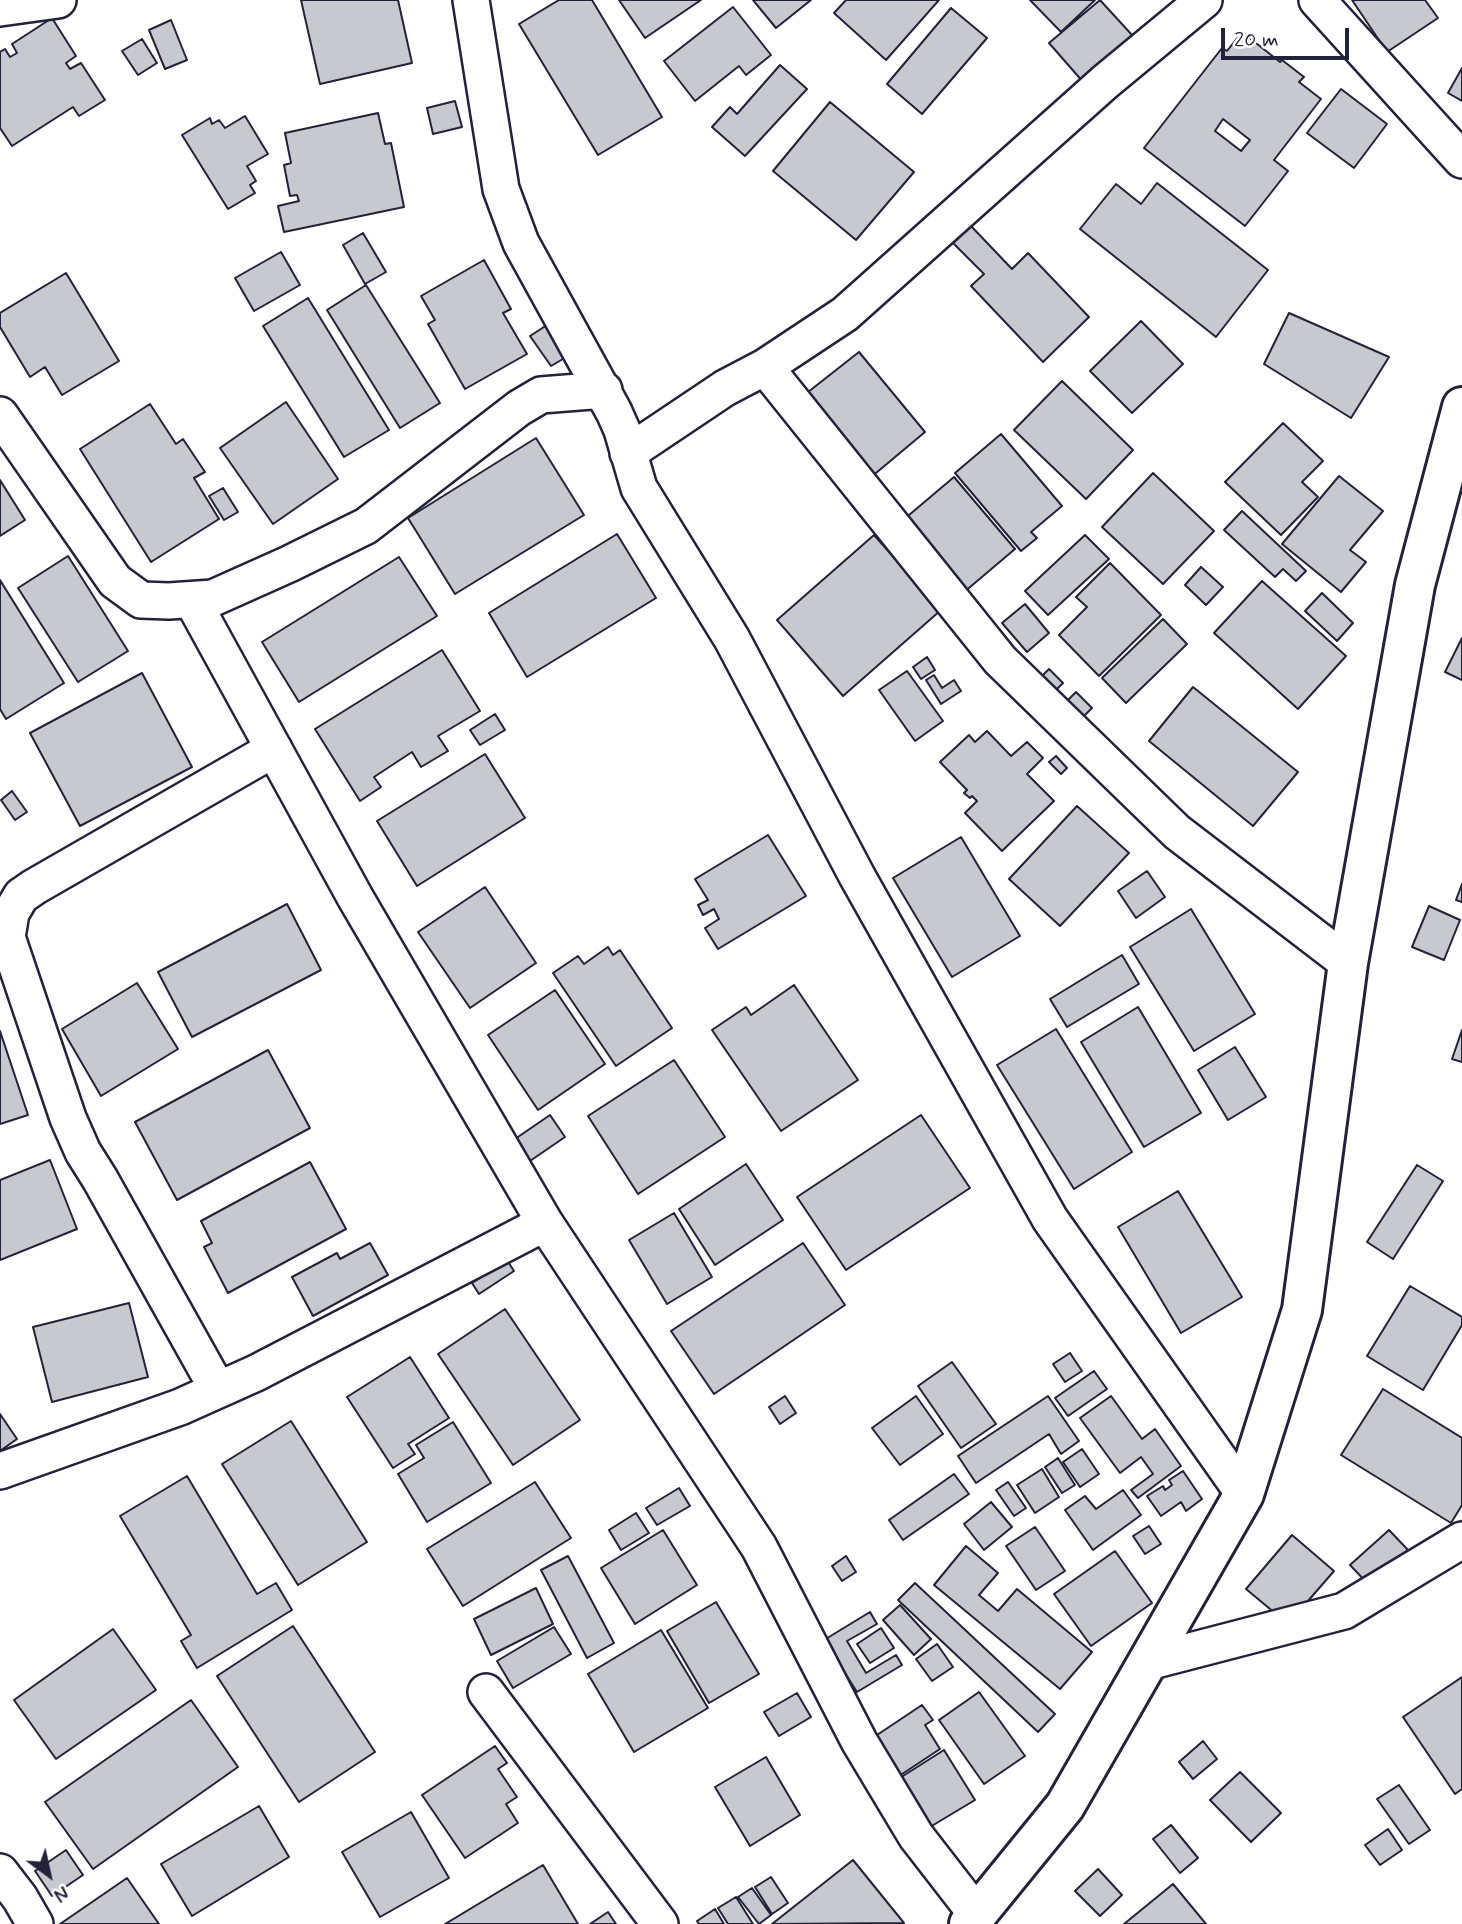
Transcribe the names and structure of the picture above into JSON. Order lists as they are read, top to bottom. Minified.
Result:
{"scale_bar":"20 m","north":"bottom right"}
